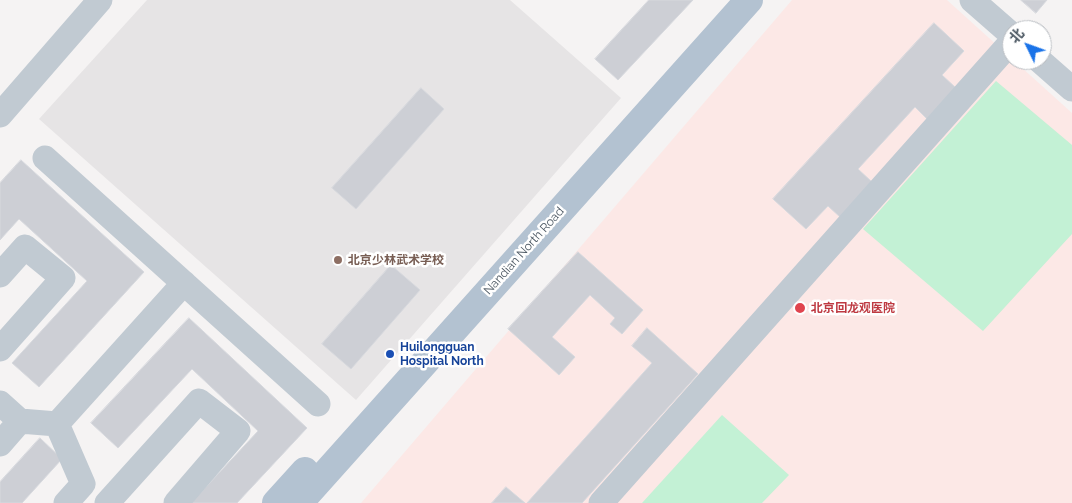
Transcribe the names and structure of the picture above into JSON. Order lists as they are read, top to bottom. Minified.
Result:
{"streets":{"main road":["Nandian North Road"]},"places":["北京少林武术学校","北京回龙观医院","Huilongguan Hospital North"],"north":"top left"}
